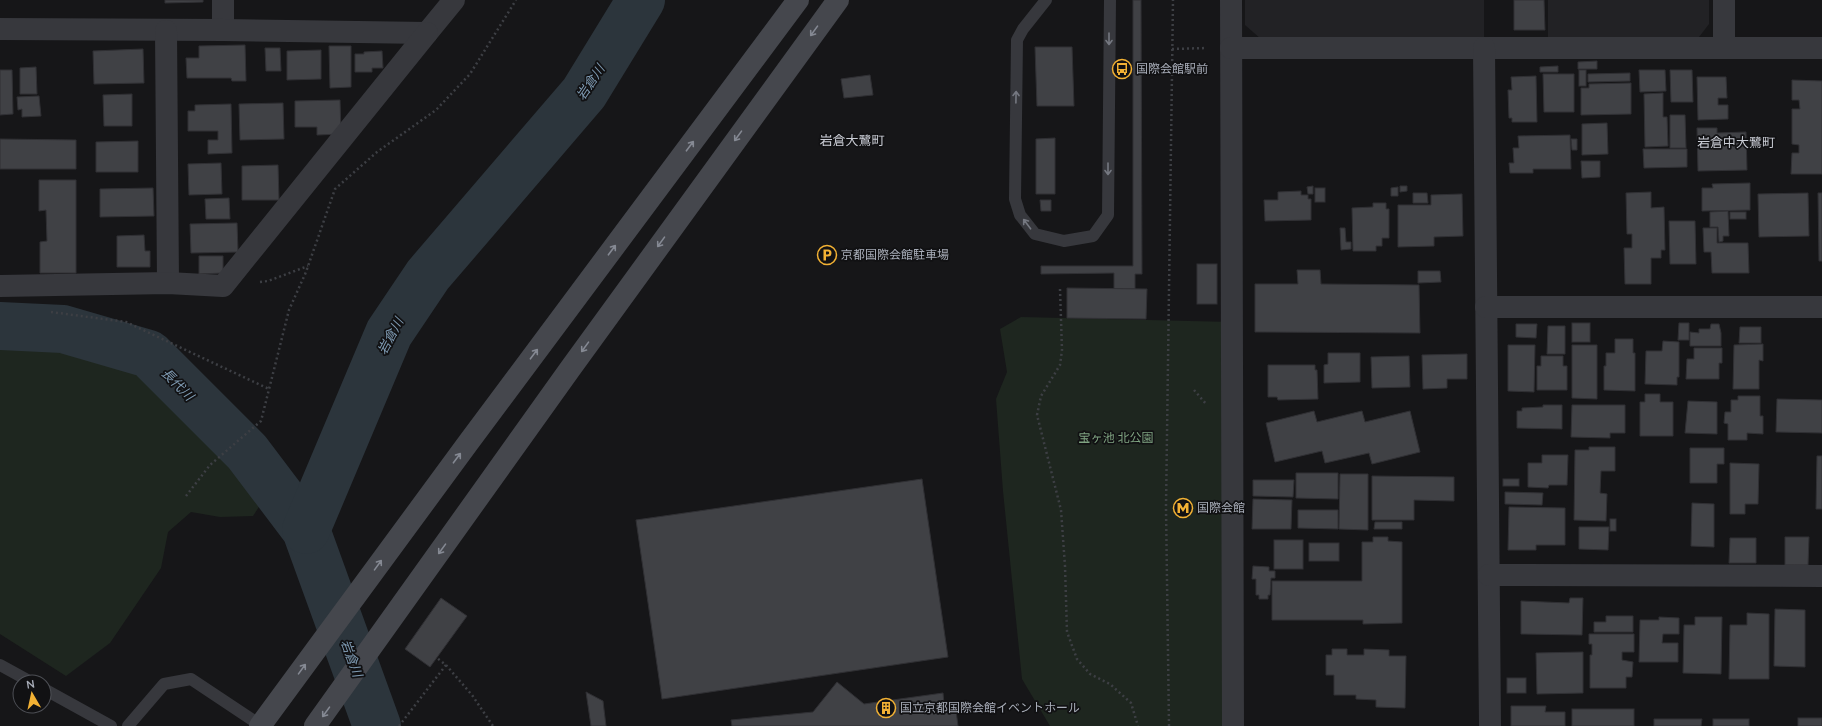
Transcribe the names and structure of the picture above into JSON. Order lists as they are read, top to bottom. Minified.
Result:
{"districts":["岩倉大鷺町","岩倉中大鷺町"],"water":["岩倉川","長代川"],"parks":["宝ヶ池 北公園"],"places":{"bus stop":["国際会館駅前"],"parking":["京都国際会館駐車場"],"metro station":["国際会館"],"building":["国立京都国際会館イベントホール"]},"north":"top"}
